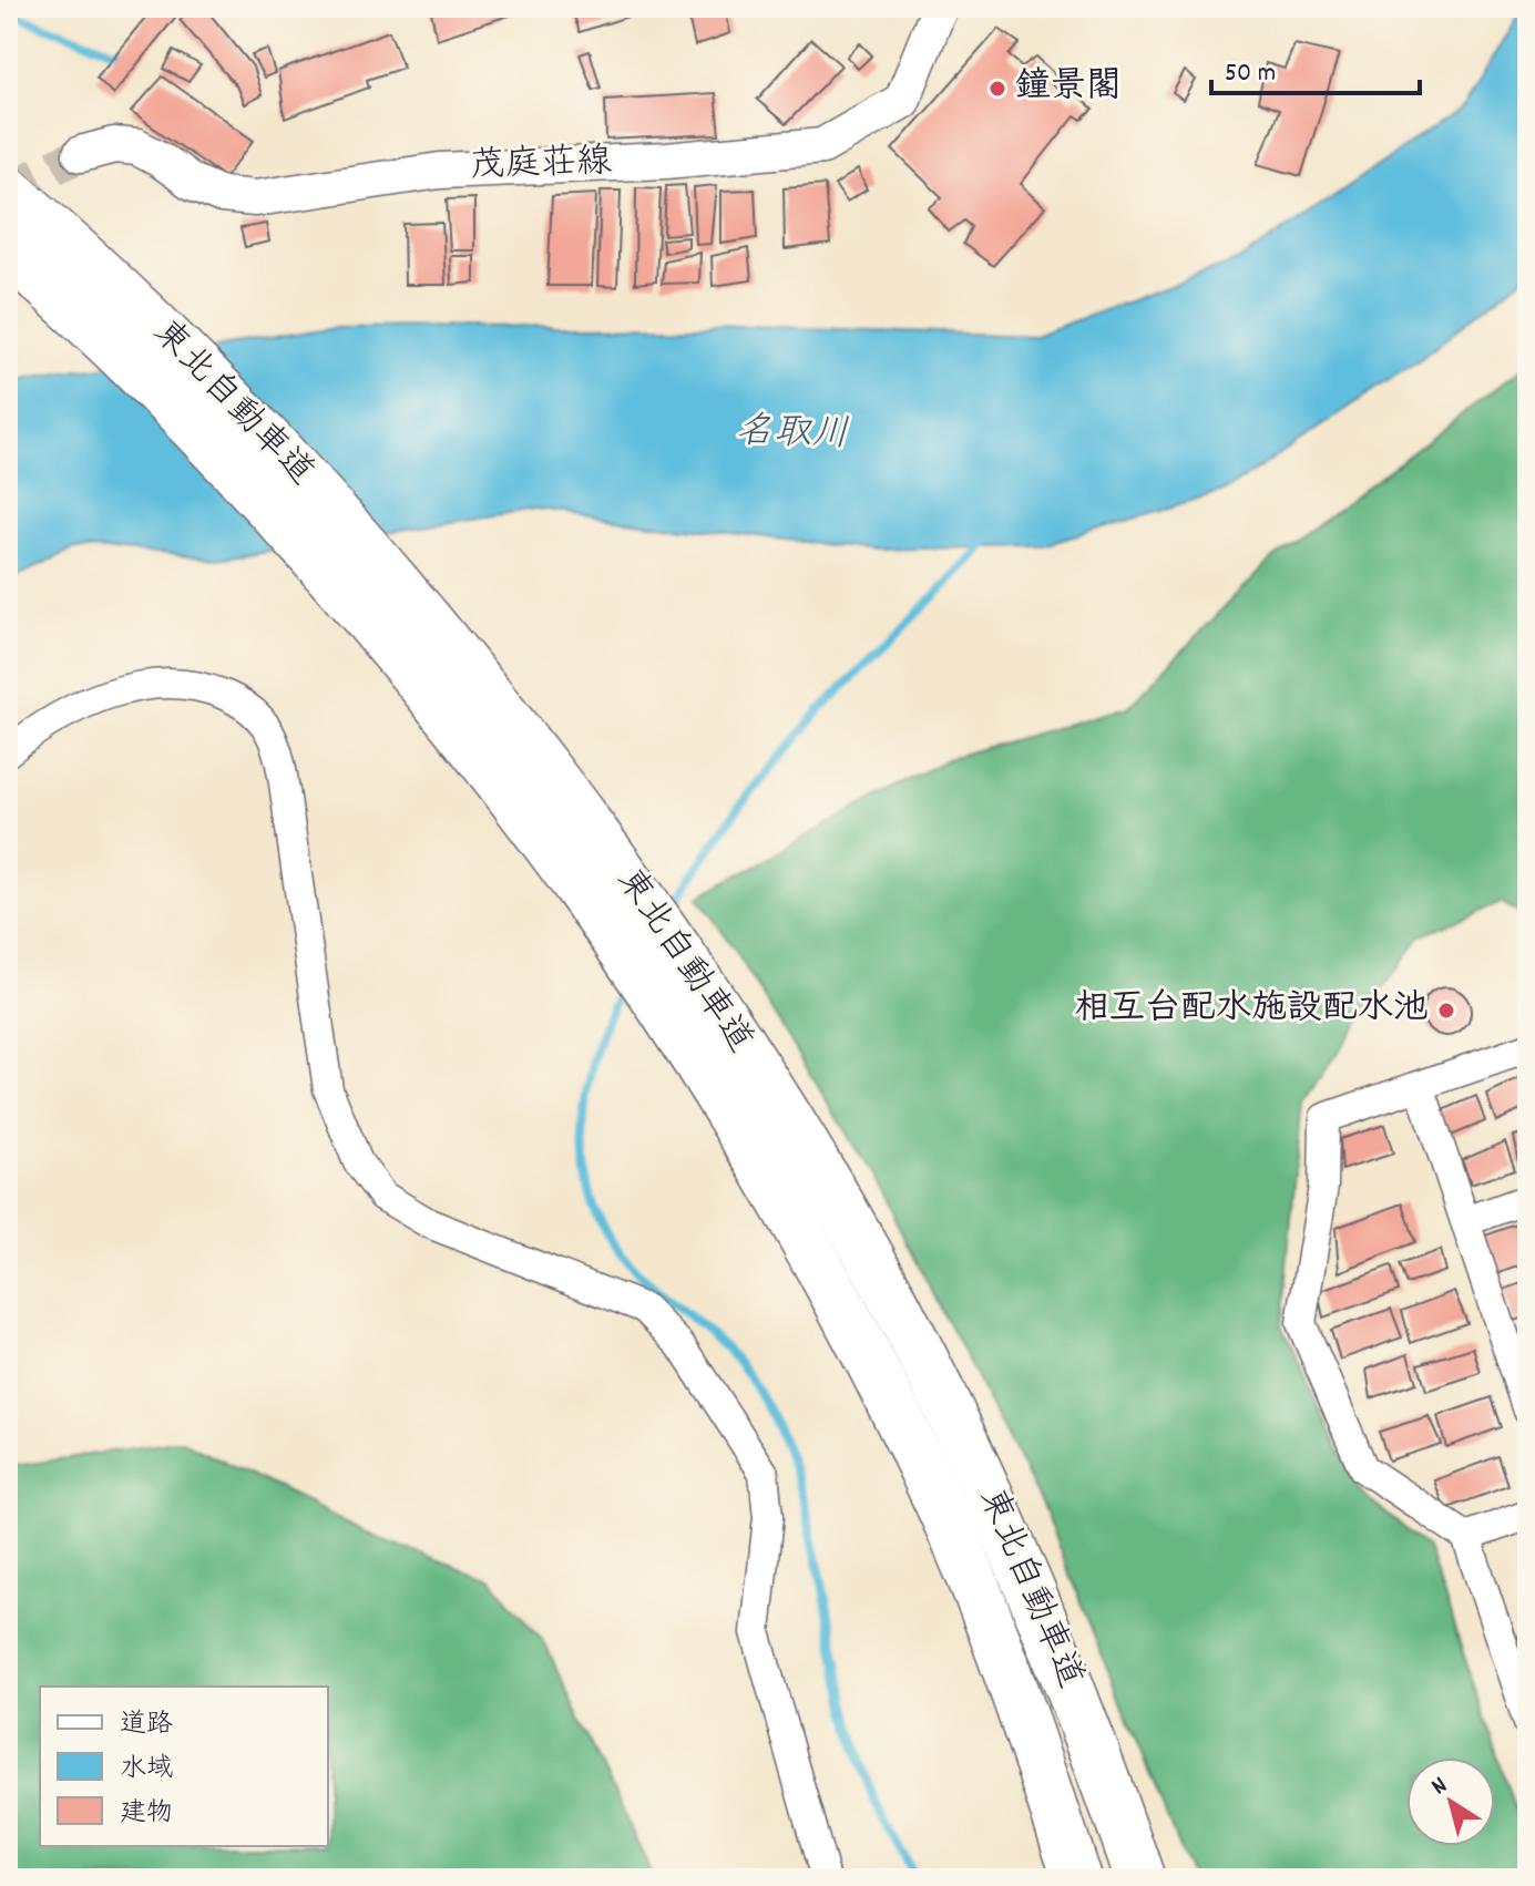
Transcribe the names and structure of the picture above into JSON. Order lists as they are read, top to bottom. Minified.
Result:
{"streets":{"highway":["東北自動車道"],"street":["茂庭荘線"]},"water":["名取川"],"places":["鐘景閣","相互台配水施設配水池"],"legend":["道路","水域","建物"],"scale_bar":"50 m","north":"top left"}
